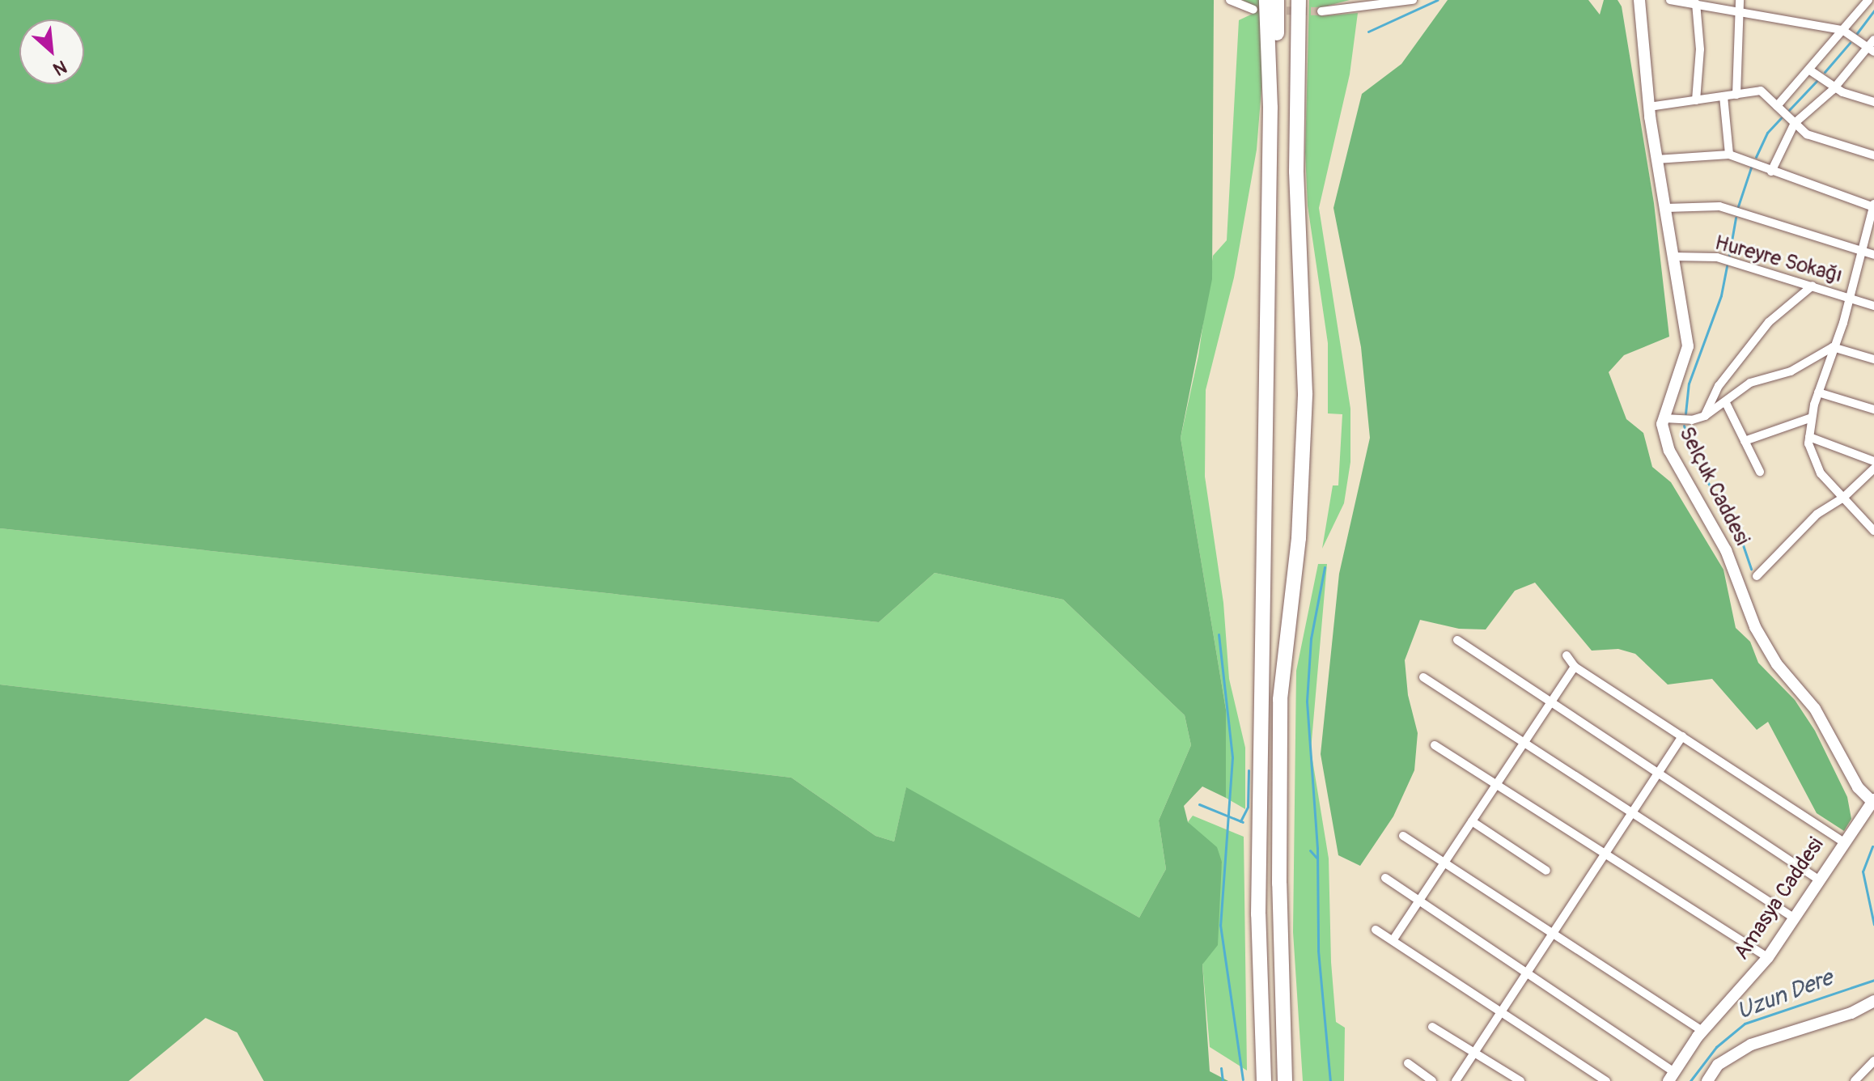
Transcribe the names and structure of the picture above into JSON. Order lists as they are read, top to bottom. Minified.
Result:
{"streets":{"street":["Hureyre Sokağı","Selçuk Caddesi","Amasya Caddesi"]},"crossings":[["Hureyre Sokağı","Selçuk Caddesi"],["Selçuk Caddesi","Amasya Caddesi"]],"water":["Uzun Dere"],"north":"bottom right"}
